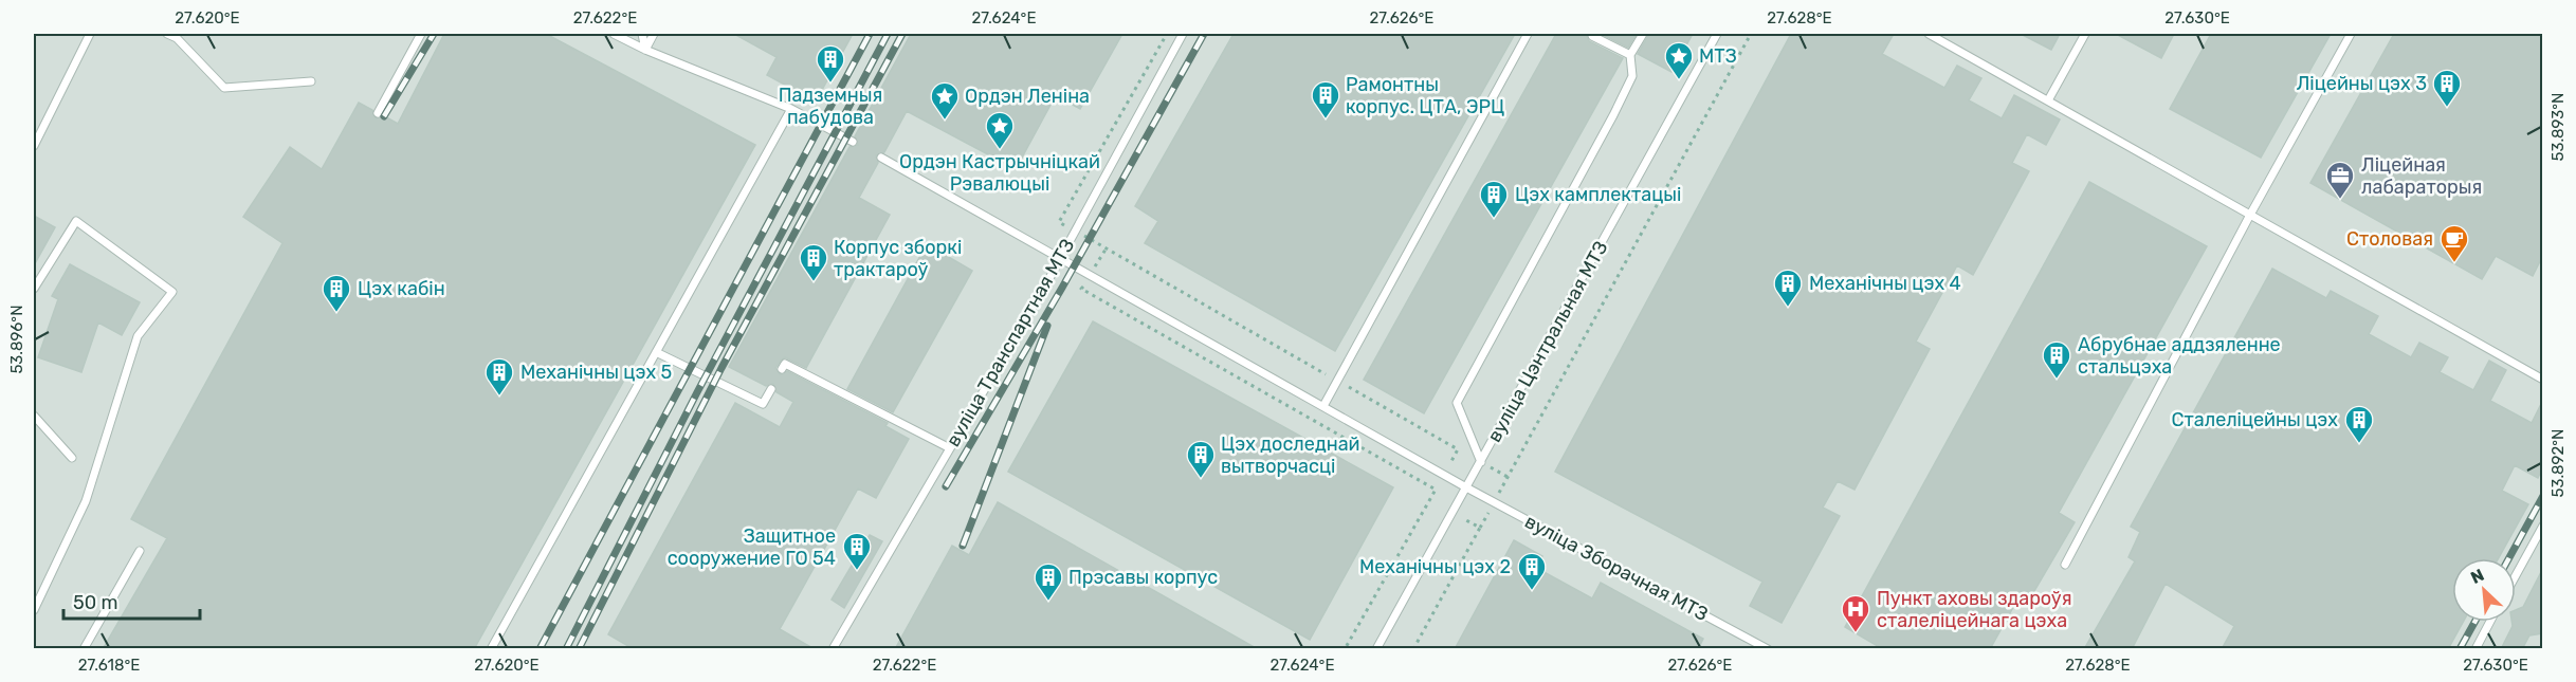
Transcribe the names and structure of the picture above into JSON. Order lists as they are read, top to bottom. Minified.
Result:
{"streets":{"lane":["вуліца Цэнтральная МТЗ","вуліца Транспартная МТЗ","вуліца Зборачная МТЗ"]},"crossings":[["вуліца Цэнтральная МТЗ","вуліца Зборачная МТЗ"],["вуліца Транспартная МТЗ","вуліца Зборачная МТЗ"]],"places":{"place":["МТЗ","Ордэн Леніна","Ордэн Кастрычніцкай Рэвалюцыі"],"building":["Падземныя пабудова","Ліцейны цэх 3","Рамонтны корпус. ЦТА, ЭРЦ","Цэх камплектацыі","Корпус зборкі трактароў","Механічны цэх 4","Цэх кабін","Абрубнае аддзяленне стальцэха","Механічны цэх 5","Сталеліцейны цэх","Цэх доследнай вытворчасці","Защитное сооружение ГО 54","Механічны цэх 2","Прэсавы корпус"],"office":["Ліцейная лабараторыя"],"cafe":["Столовая"],"hospital":["Пункт аховы здароўя сталеліцейнага цэха"]},"scale_bar":"50 m","north":"top left","coordinates":["27.620°E","27.622°E","27.624°E","27.626°E","27.628°E","27.630°E","53.893°N","53.896°N","53.892°N","27.618°E"]}
